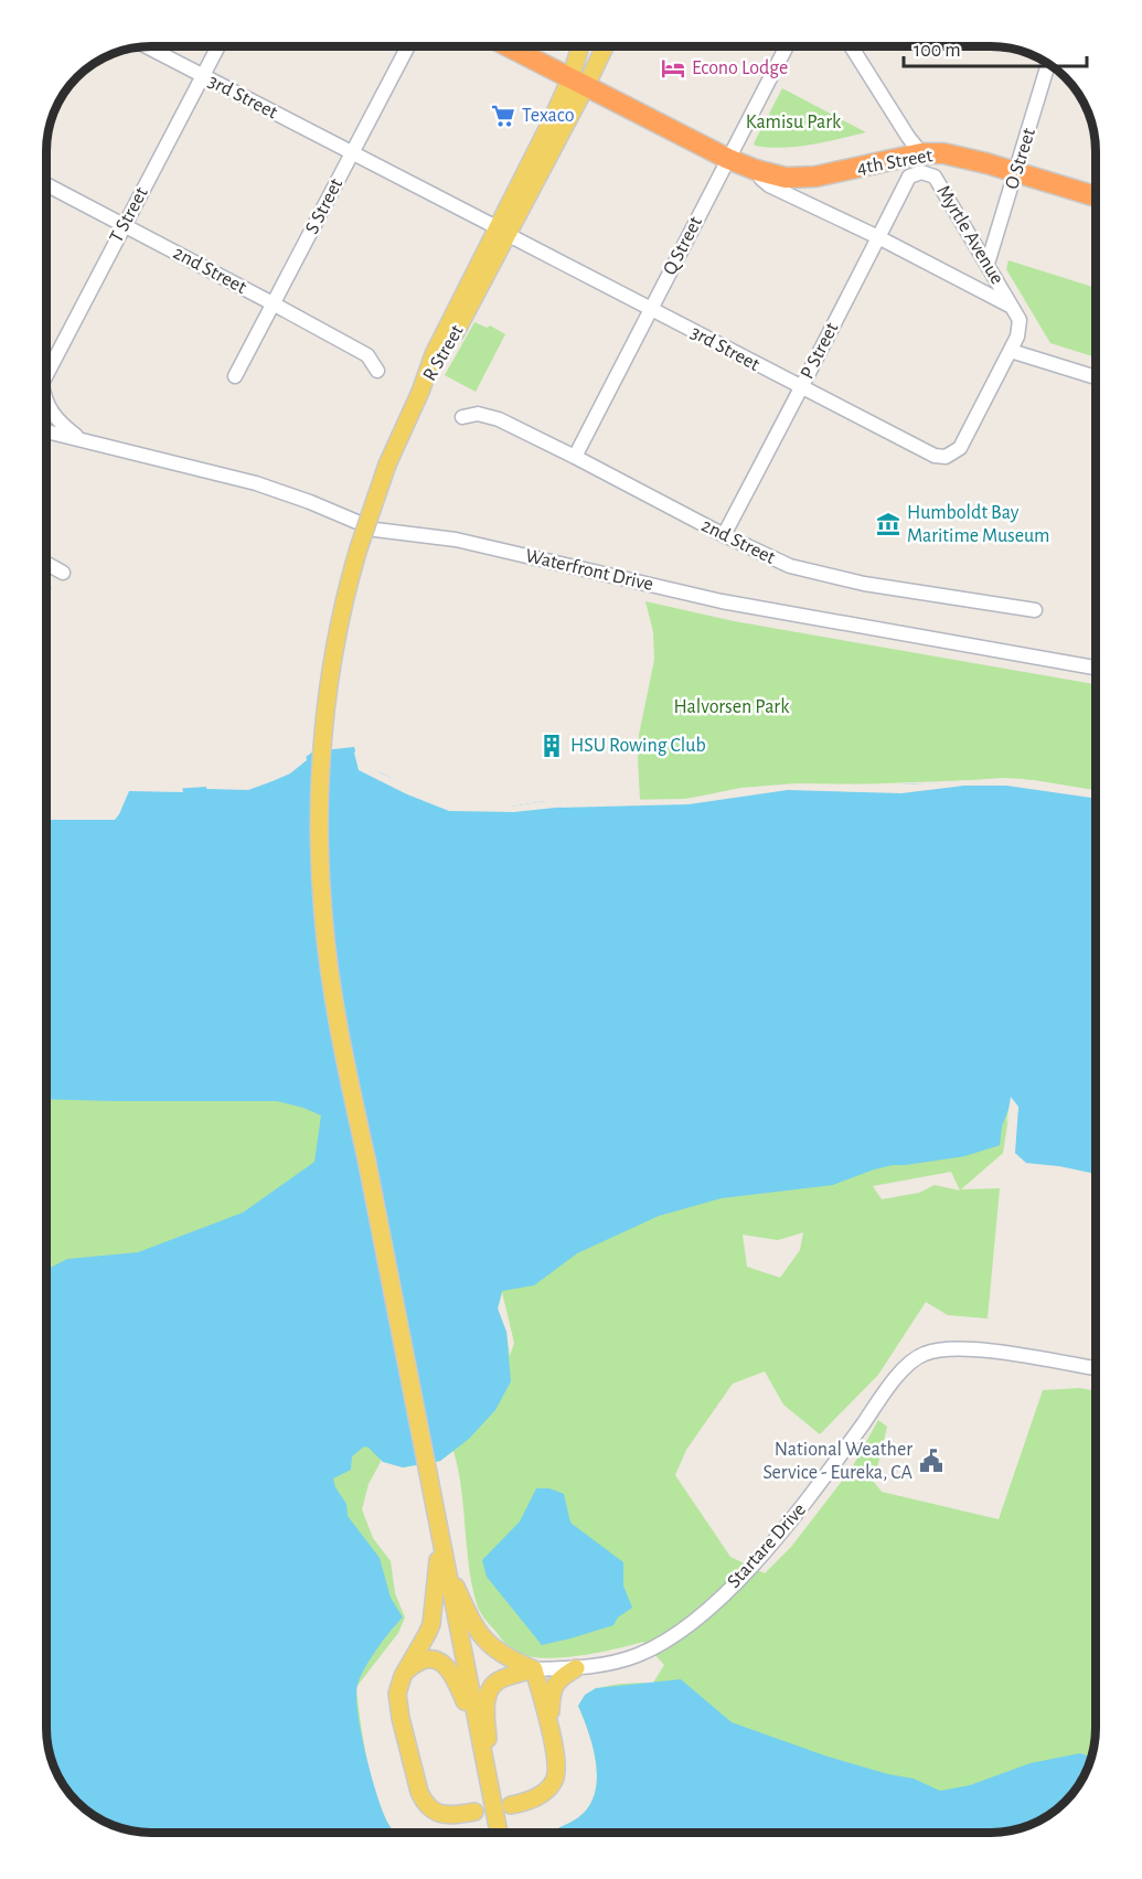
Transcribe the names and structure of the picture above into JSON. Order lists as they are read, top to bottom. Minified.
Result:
{"streets":{"highway":["4th Street"],"main road":["R Street"],"street":["3rd Street","O Street","S Street","T Street","Myrtle Avenue","Q Street","2nd Street","P Street","Waterfront Drive","Startare Drive"]},"crossings":[["3rd Street","S Street"],["3rd Street","T Street"],["3rd Street","Q Street"],["3rd Street","P Street"],["3rd Street","R Street"],["O Street","4th Street"],["O Street","Myrtle Avenue"],["4th Street","Myrtle Avenue"],["4th Street","Q Street"],["4th Street","P Street"],["4th Street","R Street"],["S Street","2nd Street"],["T Street","2nd Street"],["Myrtle Avenue","P Street"],["Q Street","2nd Street"],["2nd Street","P Street"]],"parks":["Kamisu Park","Halvorsen Park"],"places":{"hotel":["Econo Lodge"],"supermarket":["Texaco"],"museum":["Humboldt Bay Maritime Museum"],"building":["HSU Rowing Club"],"public building":["National Weather Service - Eureka, CA"]},"scale_bar":"100 m"}
